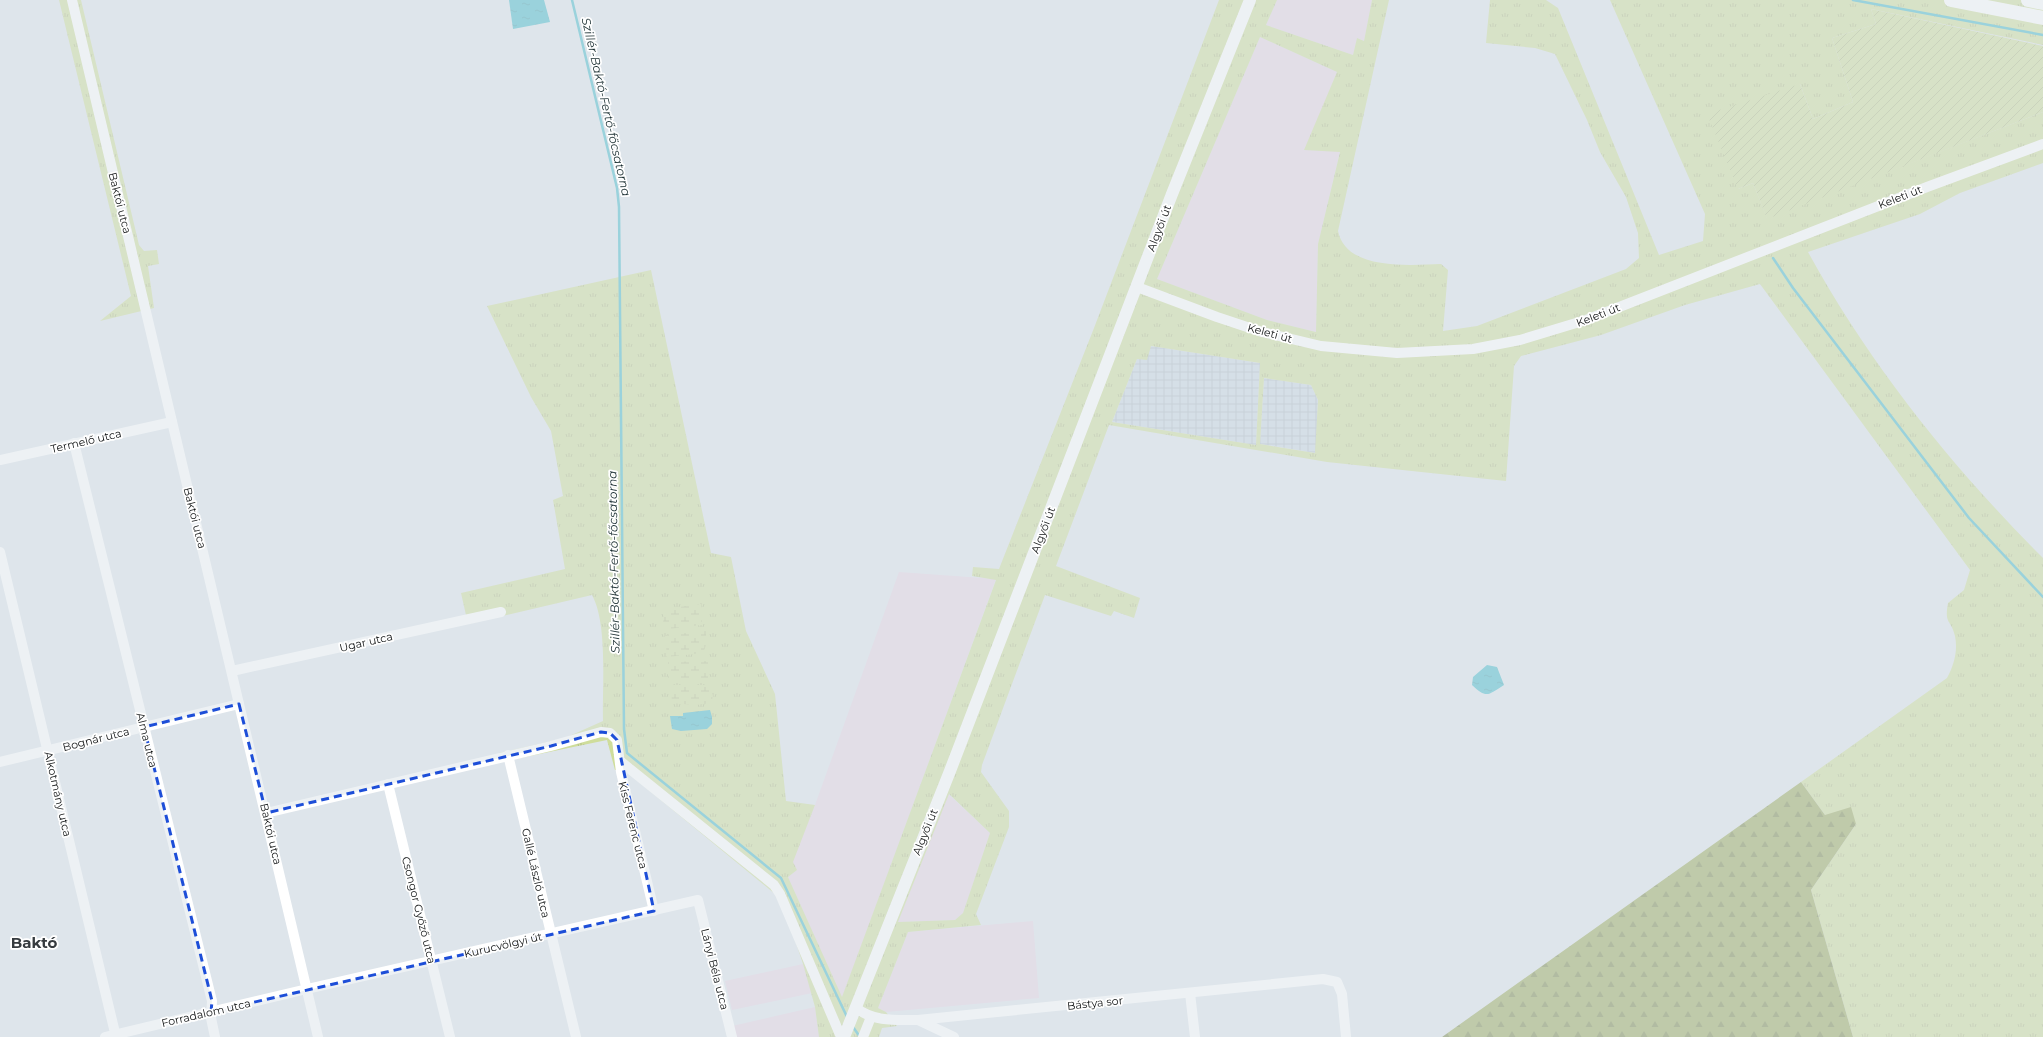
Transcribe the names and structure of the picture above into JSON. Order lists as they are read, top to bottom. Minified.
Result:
{"streets":{"main road":["Algyői út"],"street":["Keleti út","Baktói utca","Termelő utca","Ugar utca","Bognár utca","Alma utca","Alkotmány utca","Kiss Ferenc utca","Gallé László utca","Csongor Győző utca","Kurucvölgyi út","Lányi Béla utca","Bástya sor","Forradalom utca"]},"crossings":[["Keleti út","Algyői út"],["Baktói utca","Termelő utca"],["Baktói utca","Ugar utca"],["Baktói utca","Bognár utca"],["Baktói utca","Kurucvölgyi út"],["Baktói utca","Forradalom utca"],["Algyői út","Bástya sor"],["Termelő utca","Alma utca"],["Bognár utca","Alma utca"],["Bognár utca","Alkotmány utca"],["Alma utca","Forradalom utca"],["Alkotmány utca","Forradalom utca"],["Kiss Ferenc utca","Gallé László utca"],["Kiss Ferenc utca","Kurucvölgyi út"],["Gallé László utca","Kurucvölgyi út"],["Csongor Győző utca","Kurucvölgyi út"],["Kurucvölgyi út","Lányi Béla utca"],["Kurucvölgyi út","Forradalom utca"]],"districts":["Baktó"],"water":["Szillér-Baktó-Fertő-főcsatorna"]}
